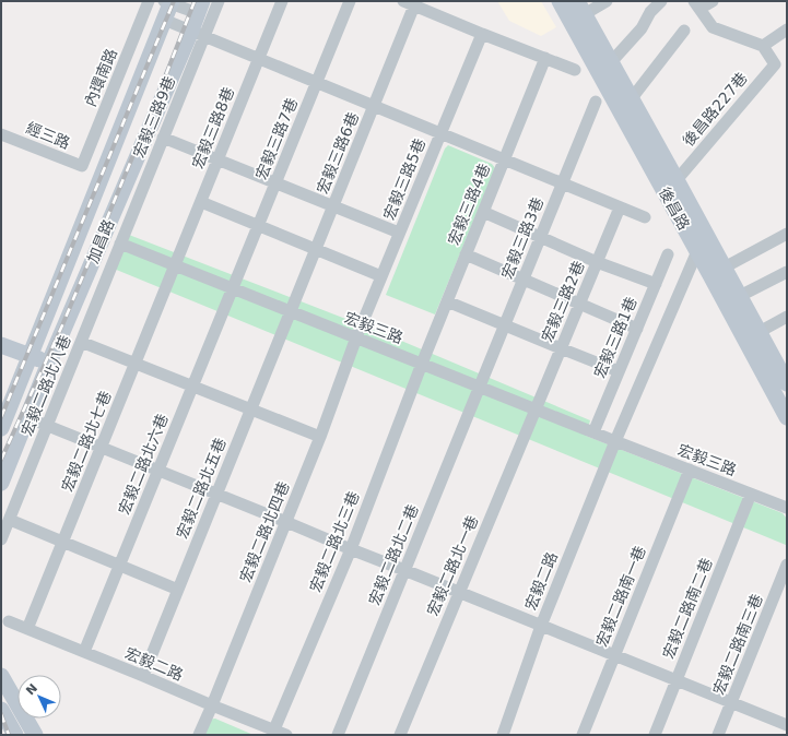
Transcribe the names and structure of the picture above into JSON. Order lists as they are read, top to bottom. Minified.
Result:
{"streets":{"street":["內環南路","後昌路227巷","宏毅三路9巷","宏毅三路8巷","經三路","宏毅三路7巷","宏毅三路6巷","宏毅三路5巷","宏毅三路4巷","後昌路","宏毅三路3巷","加昌路","宏毅三路2巷","宏毅三路","宏毅三路1巷","宏毅二路北八巷","宏毅二路北七巷","宏毅二路北六巷","宏毅二路北五巷","宏毅二路北四巷","宏毅二路北三巷","宏毅二路北二巷","宏毅二路北一巷","宏毅二路","宏毅二路南一巷","宏毅二路南二巷","宏毅二路南三巷"]},"crossings":[["內環南路","經三路"],["後昌路227巷","後昌路"],["宏毅三路9巷","加昌路"],["宏毅三路9巷","宏毅三路"],["宏毅三路9巷","宏毅二路北八巷"],["宏毅三路8巷","宏毅三路"],["宏毅三路8巷","宏毅二路北七巷"],["宏毅三路7巷","宏毅三路"],["宏毅三路7巷","宏毅二路北六巷"],["宏毅三路6巷","宏毅三路"],["宏毅三路6巷","宏毅二路北五巷"],["宏毅三路5巷","宏毅三路"],["宏毅三路5巷","宏毅二路北四巷"],["宏毅三路4巷","宏毅三路"],["宏毅三路4巷","宏毅二路北三巷"],["宏毅三路3巷","宏毅三路"],["宏毅三路3巷","宏毅二路北二巷"],["宏毅三路2巷","宏毅三路"],["宏毅三路2巷","宏毅二路北一巷"],["宏毅三路","宏毅三路1巷"],["宏毅三路","宏毅二路北八巷"],["宏毅三路","宏毅二路北七巷"],["宏毅三路","宏毅二路北六巷"],["宏毅三路","宏毅二路北五巷"],["宏毅三路","宏毅二路北四巷"],["宏毅三路","宏毅二路北三巷"],["宏毅三路","宏毅二路北二巷"],["宏毅三路","宏毅二路北一巷"],["宏毅三路","宏毅二路"],["宏毅三路","宏毅二路南一巷"],["宏毅三路","宏毅二路南二巷"],["宏毅二路北七巷","宏毅二路"],["宏毅二路北六巷","宏毅二路"],["宏毅二路北五巷","宏毅二路"],["宏毅二路北四巷","宏毅二路"],["宏毅二路北三巷","宏毅二路"]],"north":"top left"}
